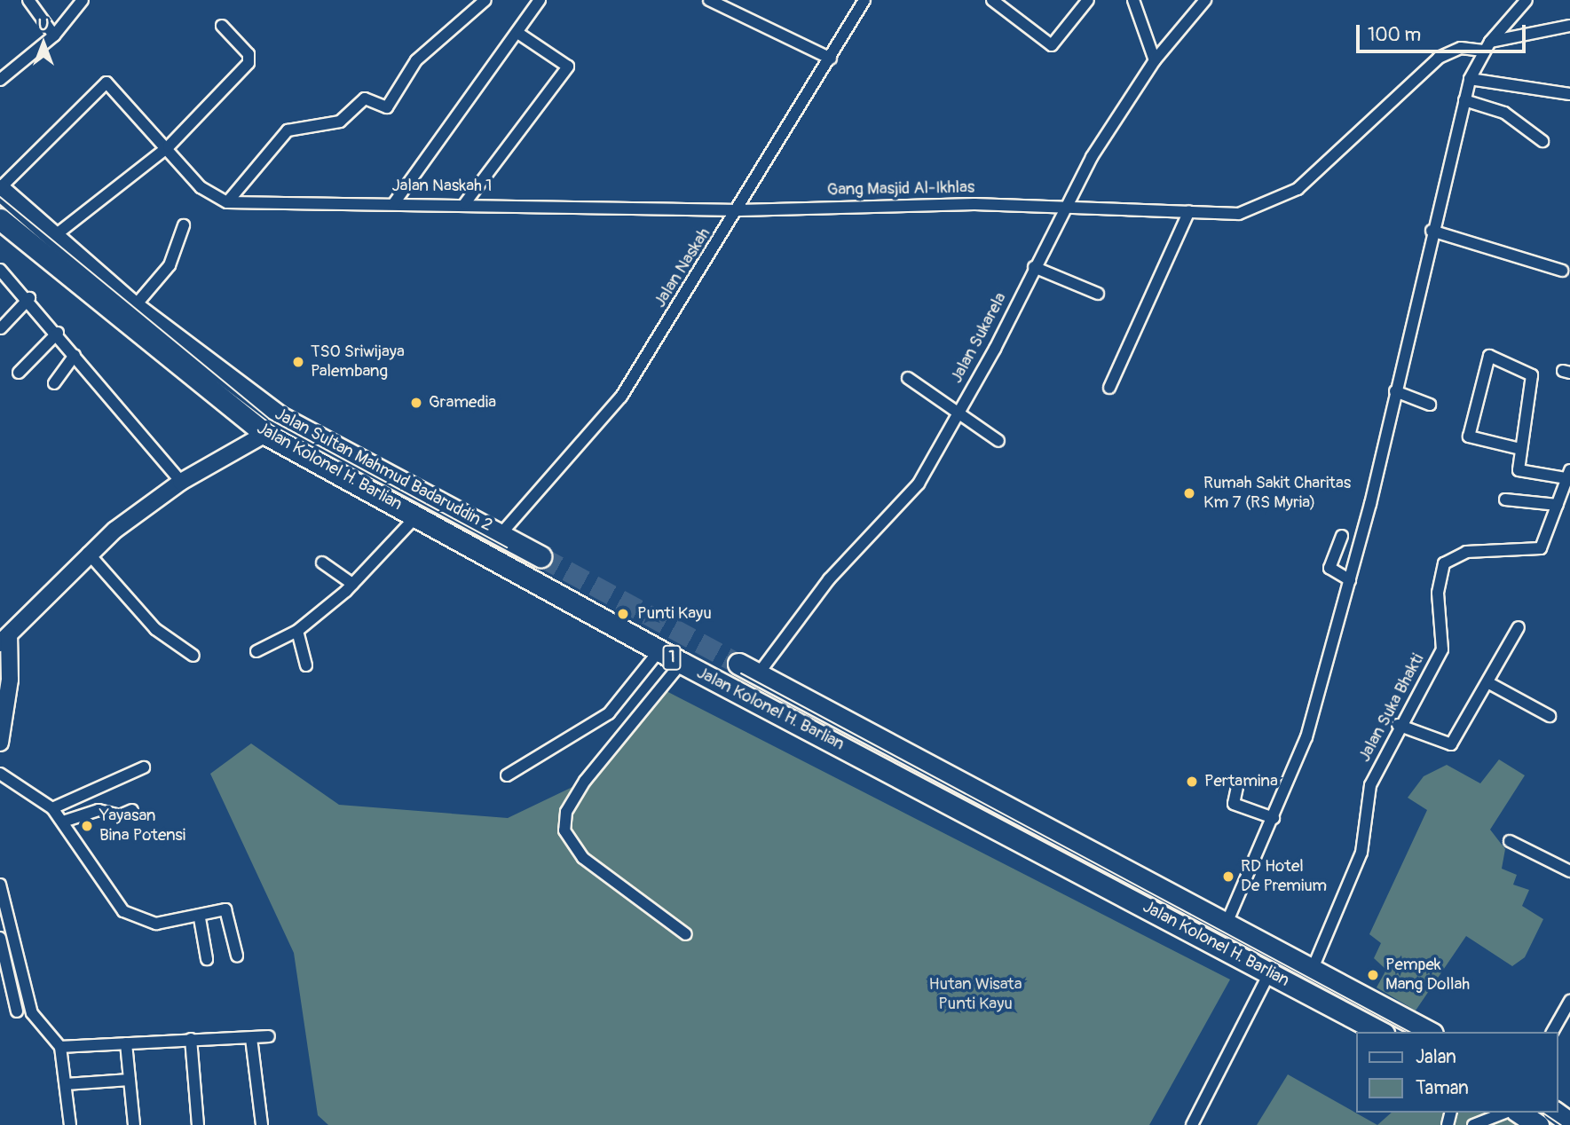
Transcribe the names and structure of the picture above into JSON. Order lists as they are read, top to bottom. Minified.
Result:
{"streets":{"highway":["Jalan Kolonel H. Barlian","Jalan Sultan Mahmud Badaruddin 2","1"],"street":["Jalan Naskah 1","Gang Masjid Al-Ikhlas","Jalan Naskah","Jalan Sukarela","Jalan Suka Bhakti"]},"crossings":[["Jalan Naskah 1","Gang Masjid Al-Ikhlas"],["Jalan Naskah 1","Jalan Naskah"],["Jalan Naskah 1","Jalan Sultan Mahmud Badaruddin 2"],["Gang Masjid Al-Ikhlas","Jalan Naskah"],["Gang Masjid Al-Ikhlas","Jalan Sukarela"],["Jalan Naskah","Jalan Sultan Mahmud Badaruddin 2"],["Jalan Sukarela","Jalan Kolonel H. Barlian"],["Jalan Kolonel H. Barlian","Jalan Suka Bhakti"]],"parks":["Hutan Wisata Punti Kayu"],"places":["TSO Sriwijaya Palembang","Gramedia","Rumah Sakit Charitas Km 7 (RS Myria)","Punti Kayu","Pertamina","Yayasan Bina Potensi","RD Hotel De Premium","Pempek Mang Dollah"],"legend":["Jalan","Taman"],"scale_bar":"100 m","north":"top"}
